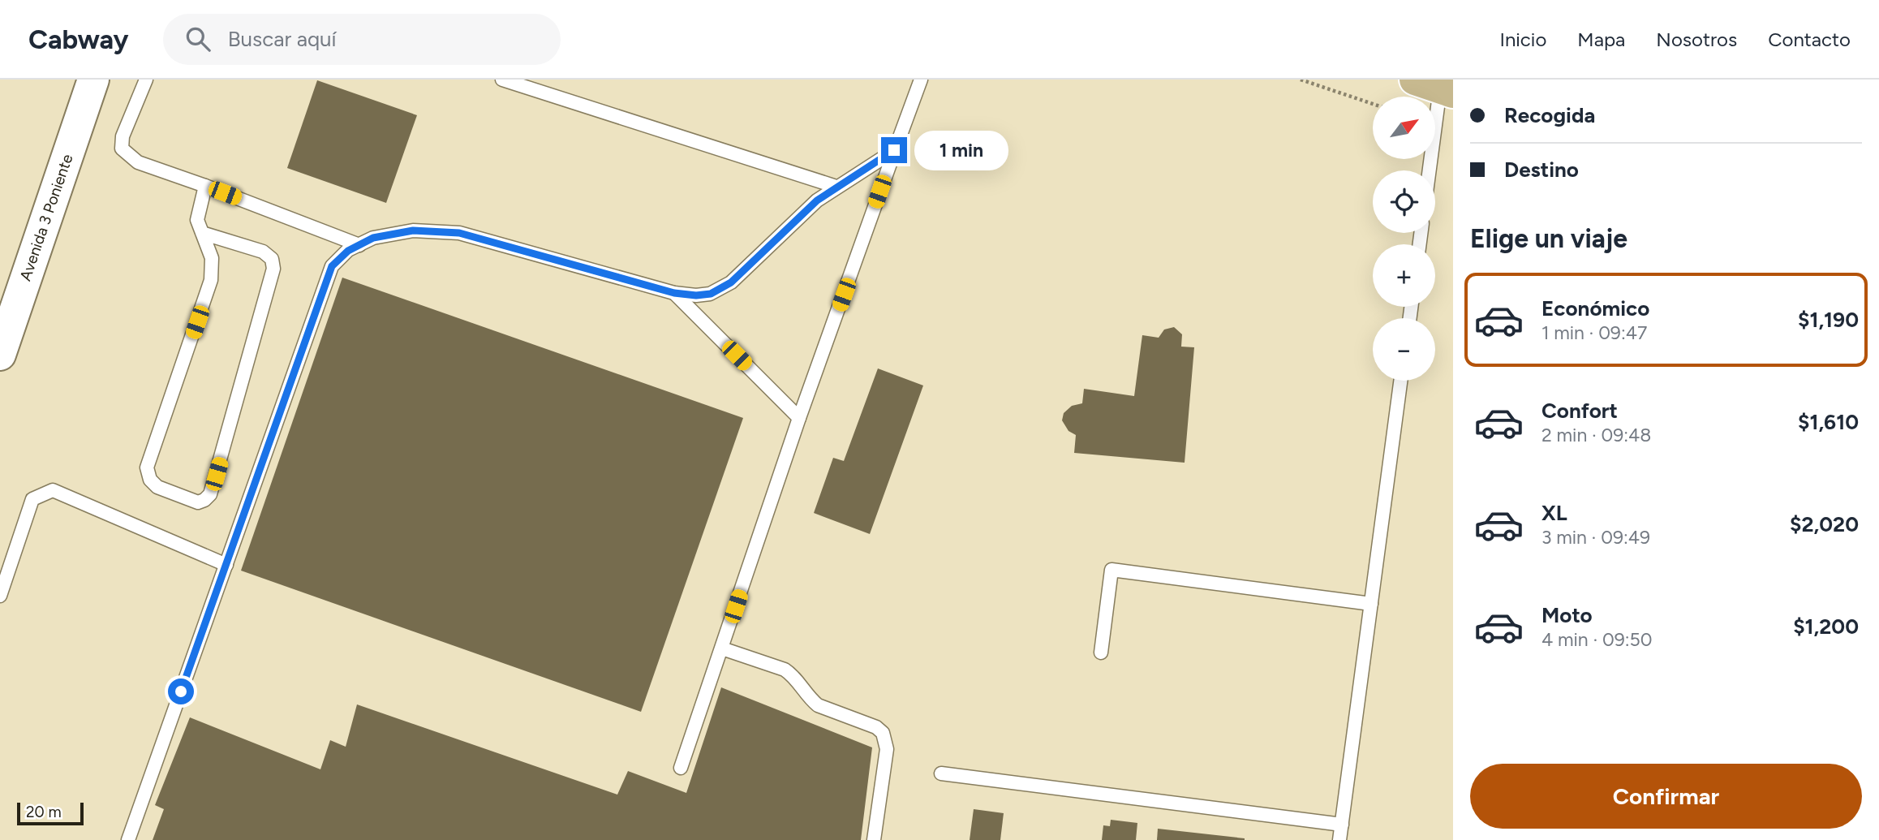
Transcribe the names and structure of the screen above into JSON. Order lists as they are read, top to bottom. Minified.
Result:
{"streets":{"street":["Avenida 3 Poniente"]},"scale_bar":"20 m","north":"top right","page":{"header":"Cabway","search":"Buscar aquí","nav":["Inicio","Mapa","Nosotros","Contacto"],"banner":["Recogida","Destino"],"map_buttons":["+","−"],"bubble":"1 min","heading":"Elige un viaje","list":[{"name":"Económico","note":"1 min · 09:47","value":"$1,190"},{"name":"Confort","note":"2 min · 09:48","value":"$1,610"},{"name":"XL","note":"3 min · 09:49","value":"$2,020"},{"name":"Moto","note":"4 min · 09:50","value":"$1,200"}],"buttons":"Confirmar","scale":"20 m"}}
